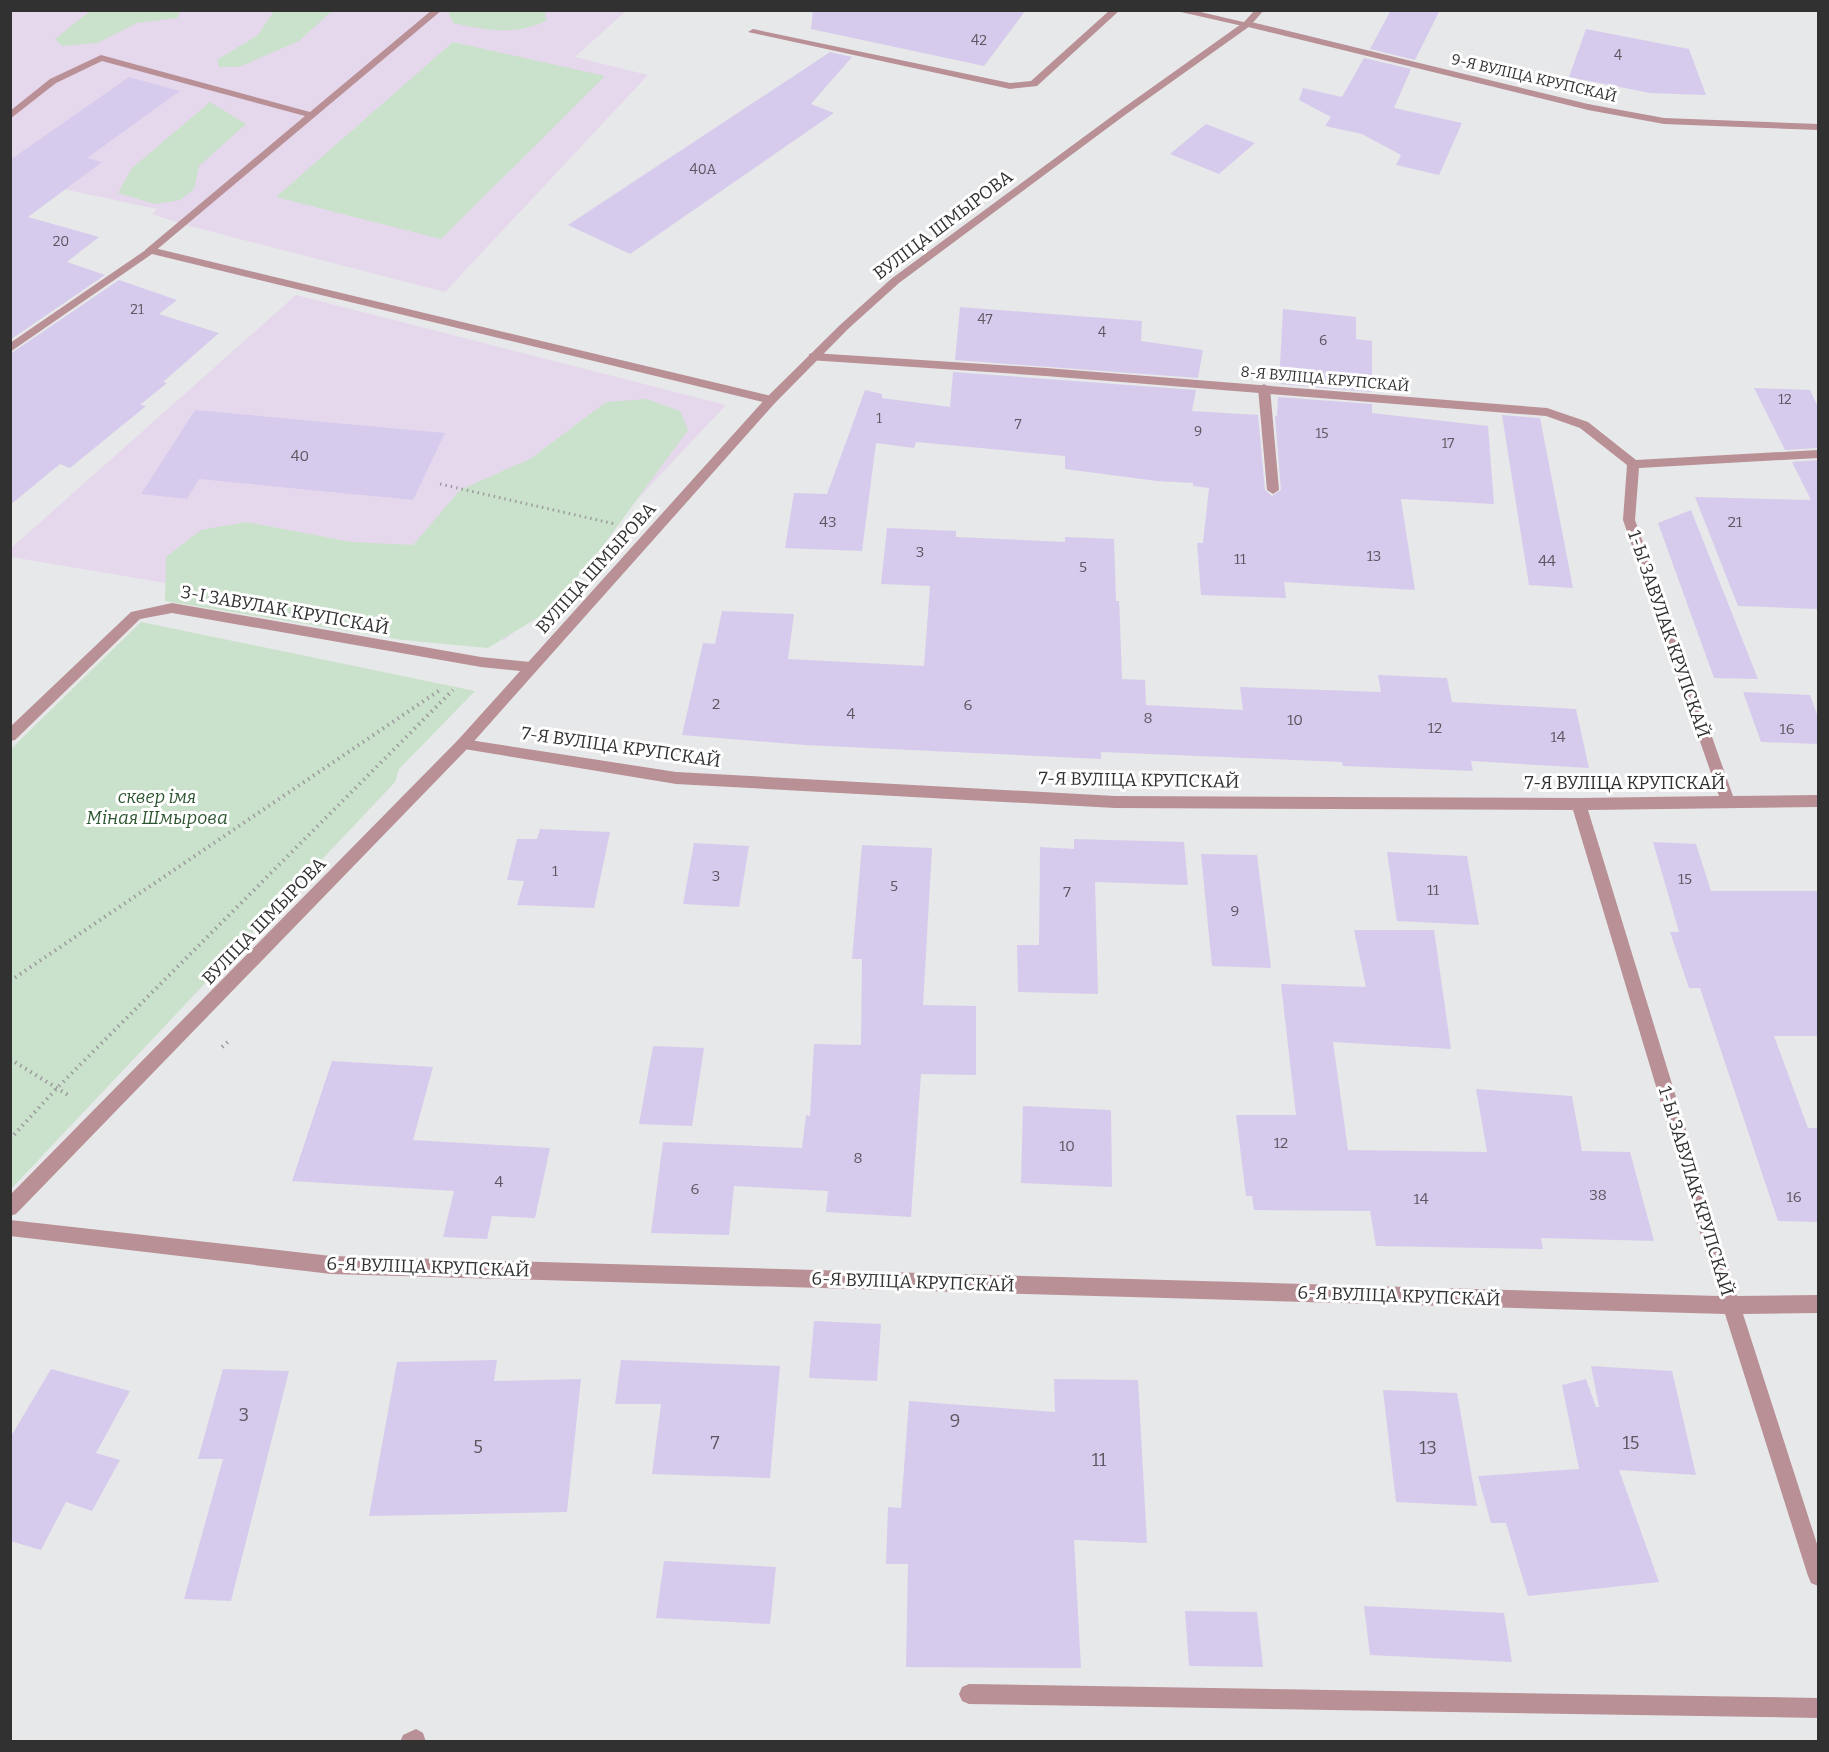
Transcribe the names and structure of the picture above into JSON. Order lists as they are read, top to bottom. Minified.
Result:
{"streets":{"street":["9-Я ВУЛІЦА КРУПСКАЙ","ВУЛІЦА ШМЫРОВА","8-Я ВУЛІЦА КРУПСКАЙ","3-І ЗАВУЛАК КРУПСКАЙ","1-Ы ЗАВУЛАК КРУПСКАЙ","7-Я ВУЛІЦА КРУПСКАЙ","6-Я ВУЛІЦА КРУПСКАЙ"]},"crossings":[["9-Я ВУЛІЦА КРУПСКАЙ","ВУЛІЦА ШМЫРОВА"],["ВУЛІЦА ШМЫРОВА","8-Я ВУЛІЦА КРУПСКАЙ"],["ВУЛІЦА ШМЫРОВА","3-І ЗАВУЛАК КРУПСКАЙ"],["ВУЛІЦА ШМЫРОВА","7-Я ВУЛІЦА КРУПСКАЙ"],["8-Я ВУЛІЦА КРУПСКАЙ","1-Ы ЗАВУЛАК КРУПСКАЙ"],["1-Ы ЗАВУЛАК КРУПСКАЙ","7-Я ВУЛІЦА КРУПСКАЙ"],["1-Ы ЗАВУЛАК КРУПСКАЙ","6-Я ВУЛІЦА КРУПСКАЙ"]],"parks":["сквер імя Міная Шмырова"],"house_numbers":["42","4","40А","20","21","47","4","6","12","1","7","9","15","17","40","43","21","3","13","11","44","5","2","6","4","8","10","12","16","14","1","3","15","5","11","7","9","12","10","8","4","6","38","16","14","3","9","7","15","5","13","11"]}
